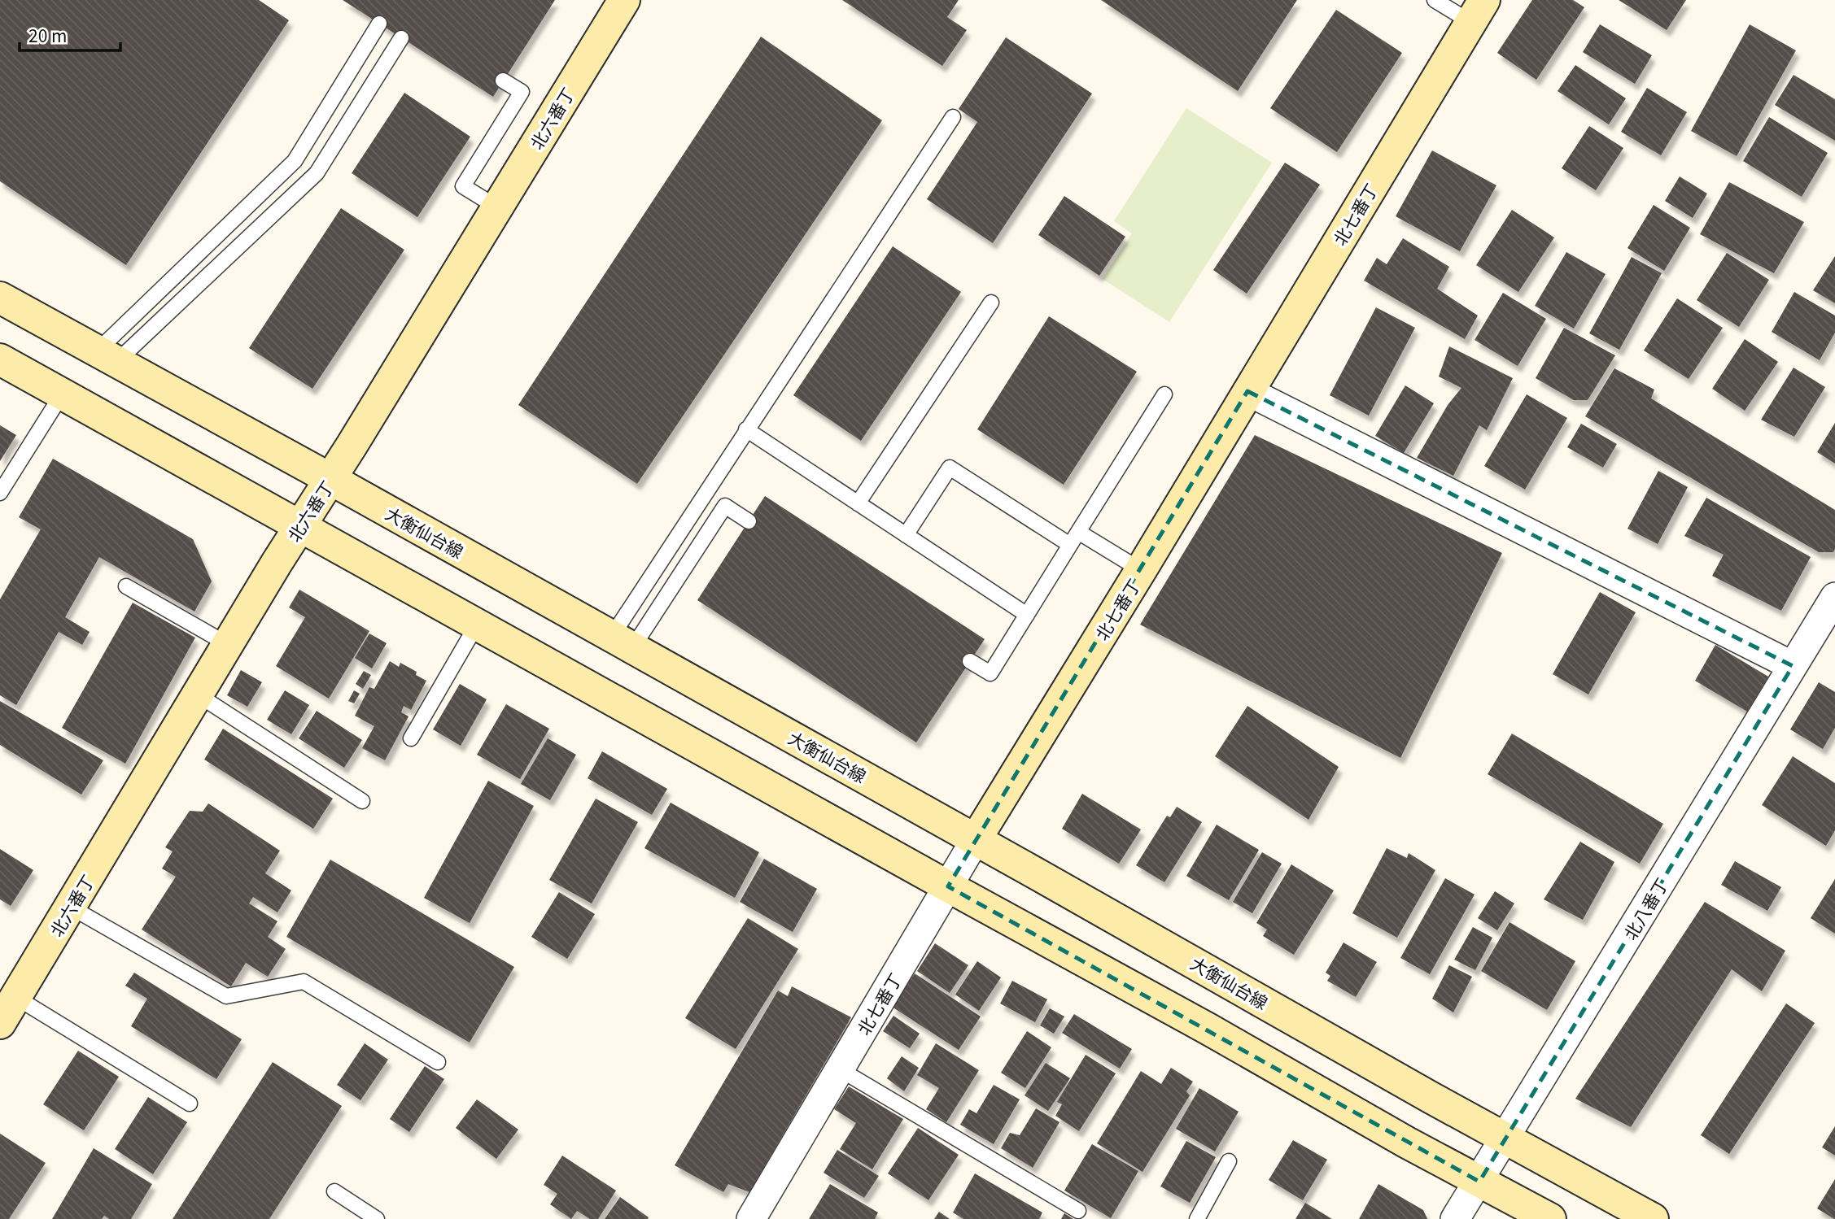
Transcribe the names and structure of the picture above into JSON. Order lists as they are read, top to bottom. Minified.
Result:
{"streets":{"main road":["北六番丁","北七番丁","大衡仙台線"],"street":["北八番丁"]},"crossings":[["北六番丁","大衡仙台線"],["北七番丁","大衡仙台線"],["大衡仙台線","北八番丁"]],"scale_bar":"20 m"}
